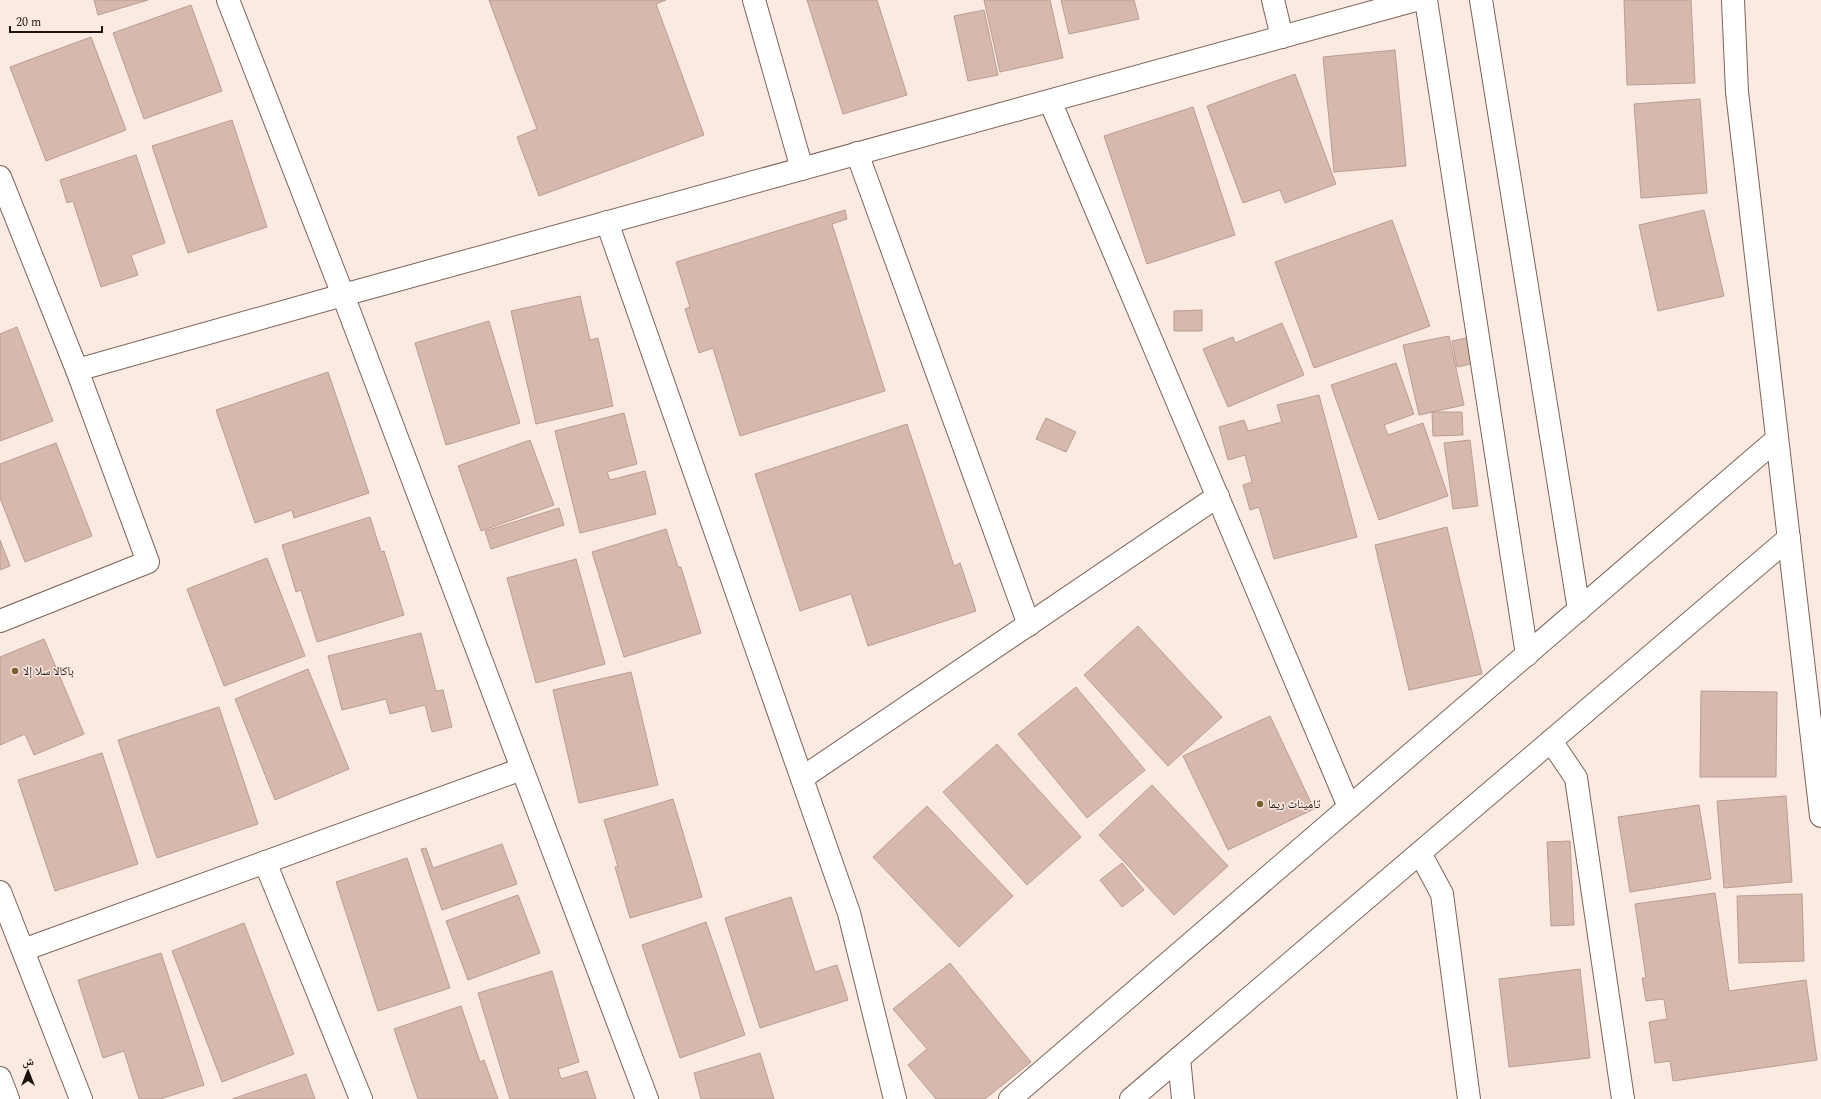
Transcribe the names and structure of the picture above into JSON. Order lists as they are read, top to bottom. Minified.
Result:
{"places":["باكالا سلا إلا","تاميناث ريما"],"scale_bar":"20 m","north":"top"}
